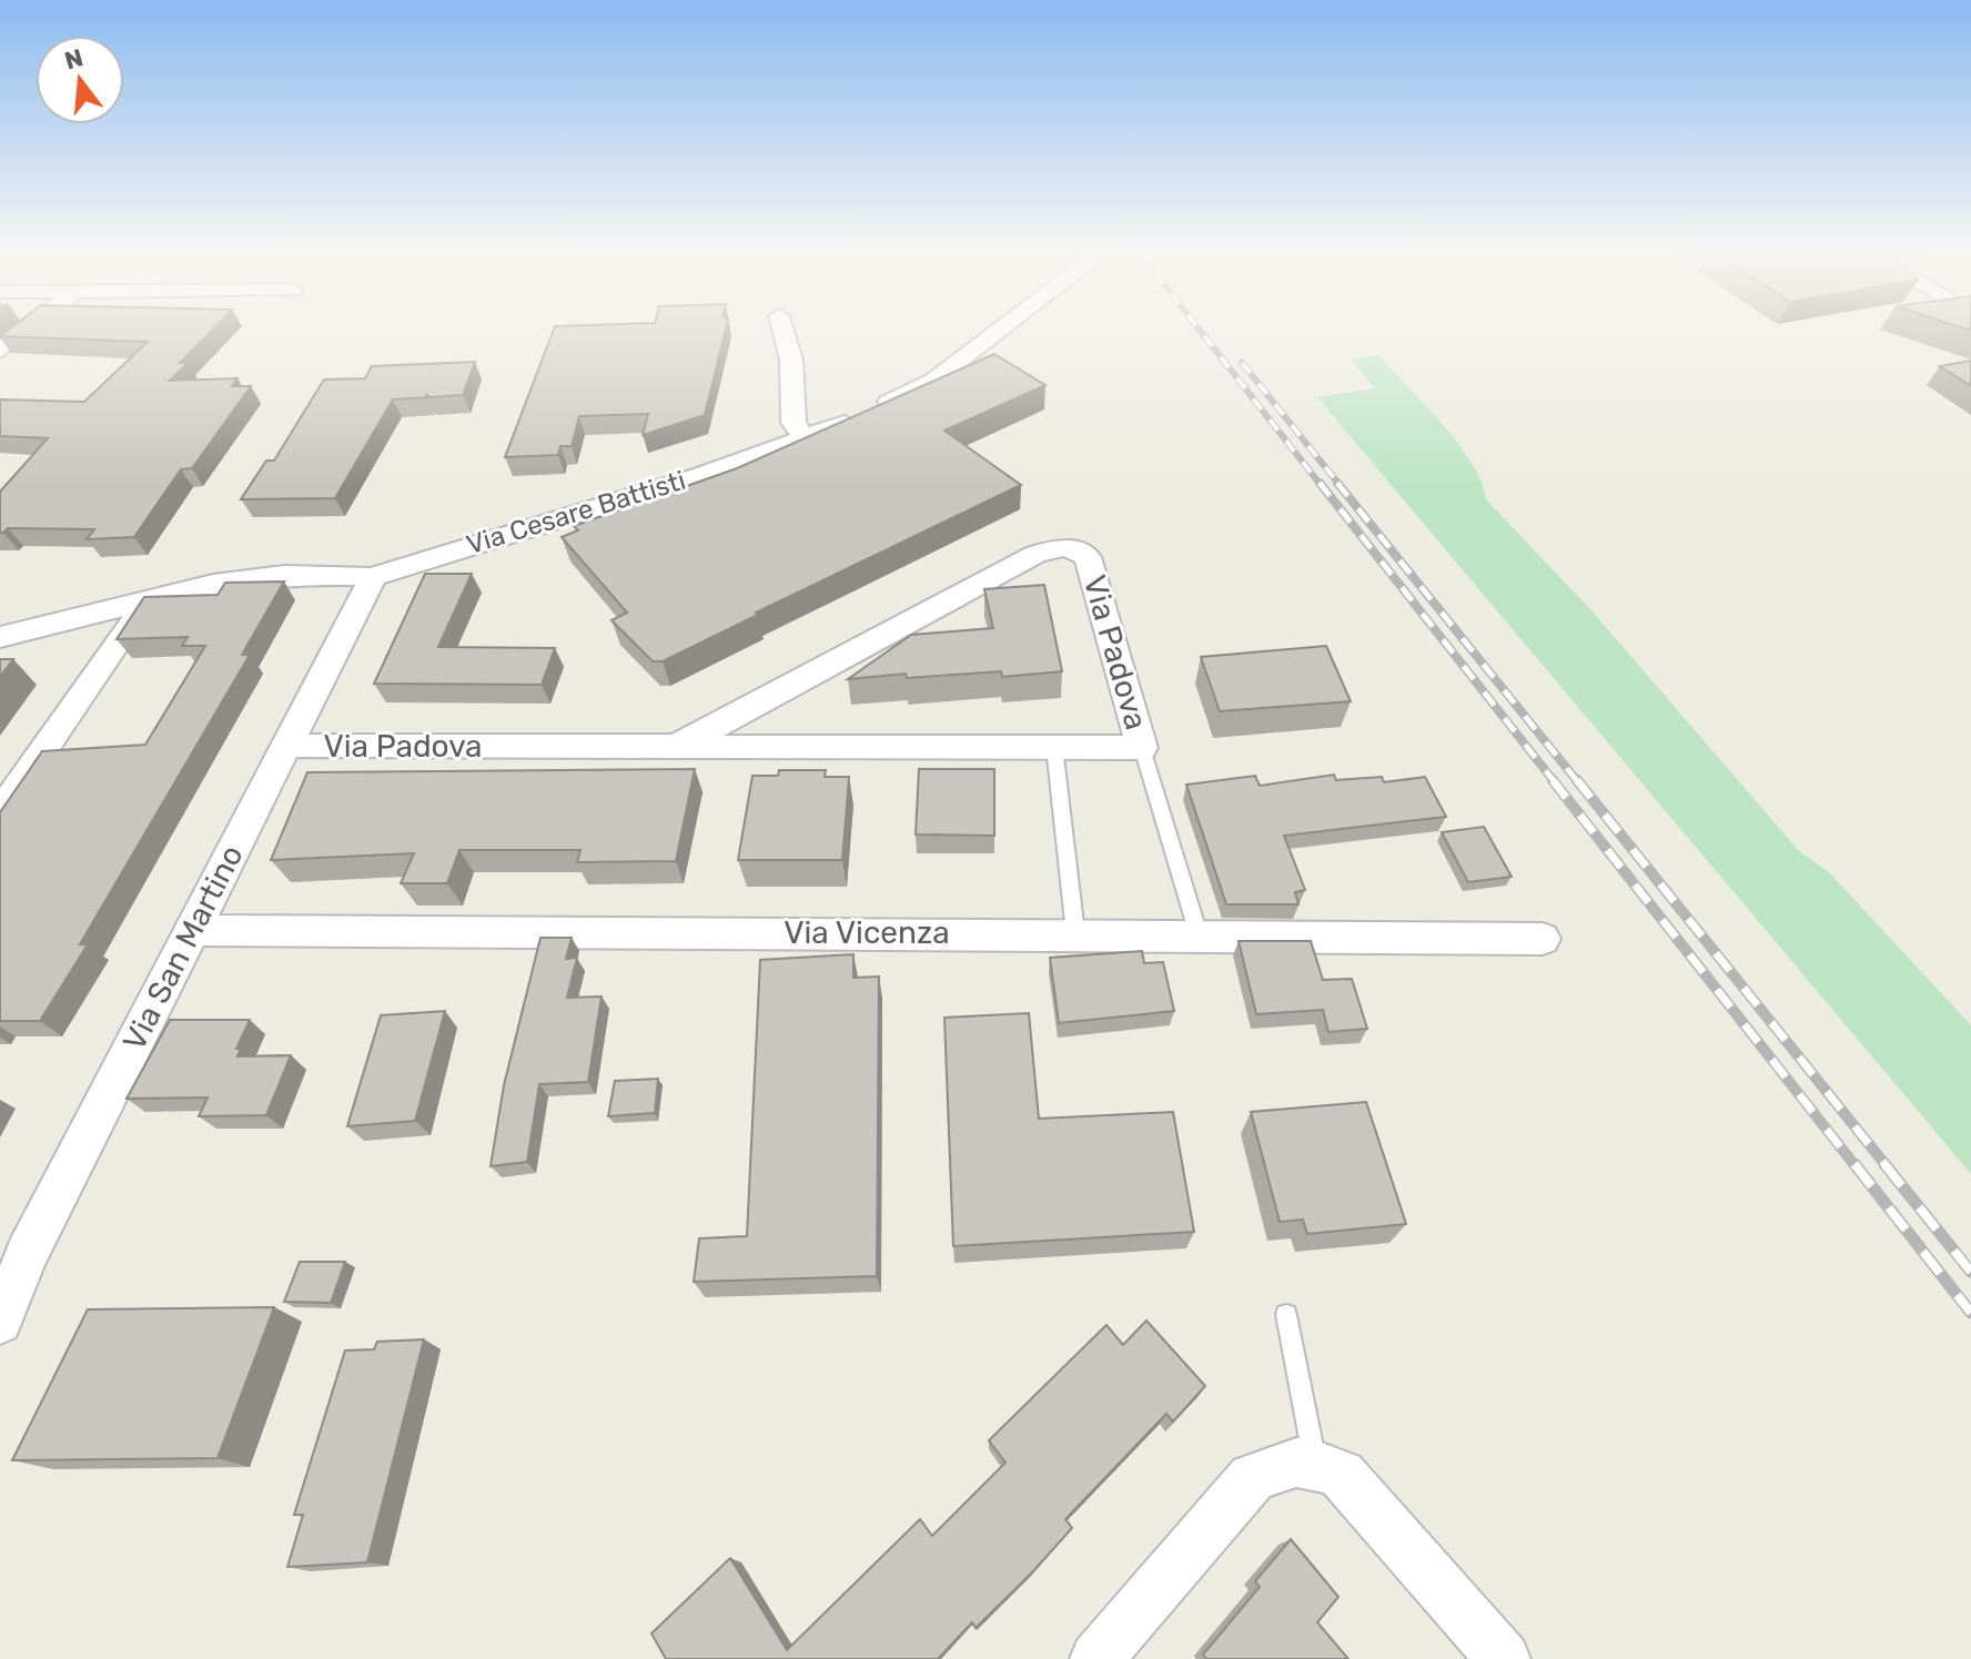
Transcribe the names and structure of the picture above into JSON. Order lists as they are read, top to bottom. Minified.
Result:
{"streets":{"street":["Via Cesare Battisti","Via Padova","Via Vicenza","Via San Martino"]},"crossings":[["Via Cesare Battisti","Via San Martino"],["Via Padova","Via San Martino"],["Via Vicenza","Via San Martino"]],"north":"top"}
